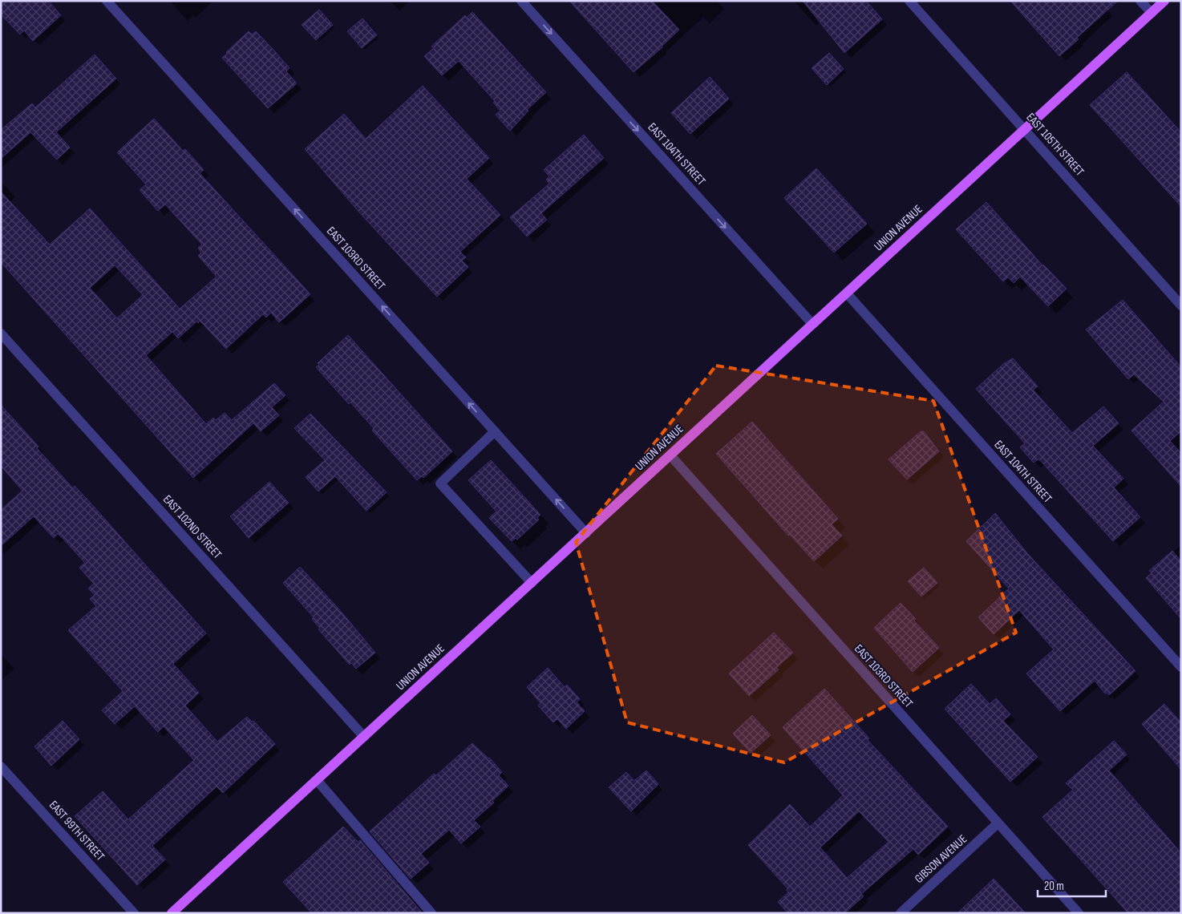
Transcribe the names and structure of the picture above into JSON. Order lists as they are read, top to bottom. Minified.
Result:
{"streets":{"main road":["UNION AVENUE"],"street":["EAST 105TH STREET","EAST 104TH STREET","EAST 103RD STREET","EAST 102ND STREET","EAST 99TH STREET","GIBSON AVENUE"]},"crossings":[["EAST 105TH STREET","UNION AVENUE"],["EAST 104TH STREET","UNION AVENUE"],["UNION AVENUE","EAST 103RD STREET"],["UNION AVENUE","EAST 102ND STREET"],["EAST 103RD STREET","GIBSON AVENUE"]],"one_way":["EAST 104TH STREET","EAST 103RD STREET"],"scale_bar":"20 m"}
